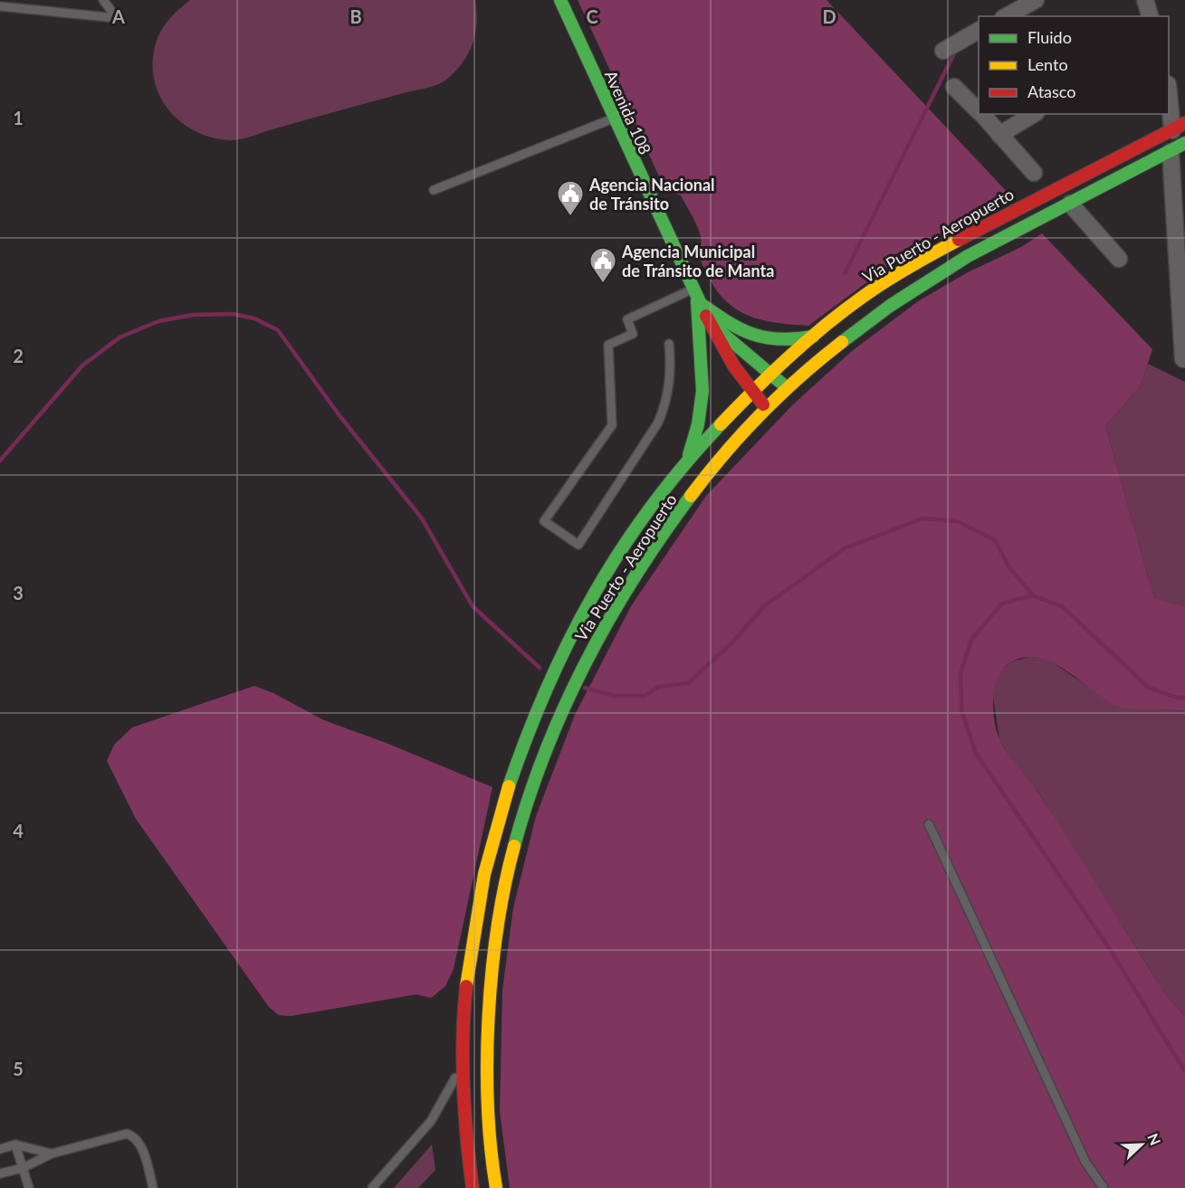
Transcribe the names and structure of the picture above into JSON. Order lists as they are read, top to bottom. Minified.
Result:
{"streets":{"main road":["Avenida 108","Via Puerto - Aeropuerto"]},"crossings":[["Avenida 108","Via Puerto - Aeropuerto"]],"places":{"public building":["Agencia Nacional de Tránsito","Agencia Municipal de Tránsito de Manta"]},"legend":["Fluido","Lento","Atasco"],"north":"top right","grid":{"columns":["A","B","C","D"],"rows":["1","2","3","4","5"]}}
